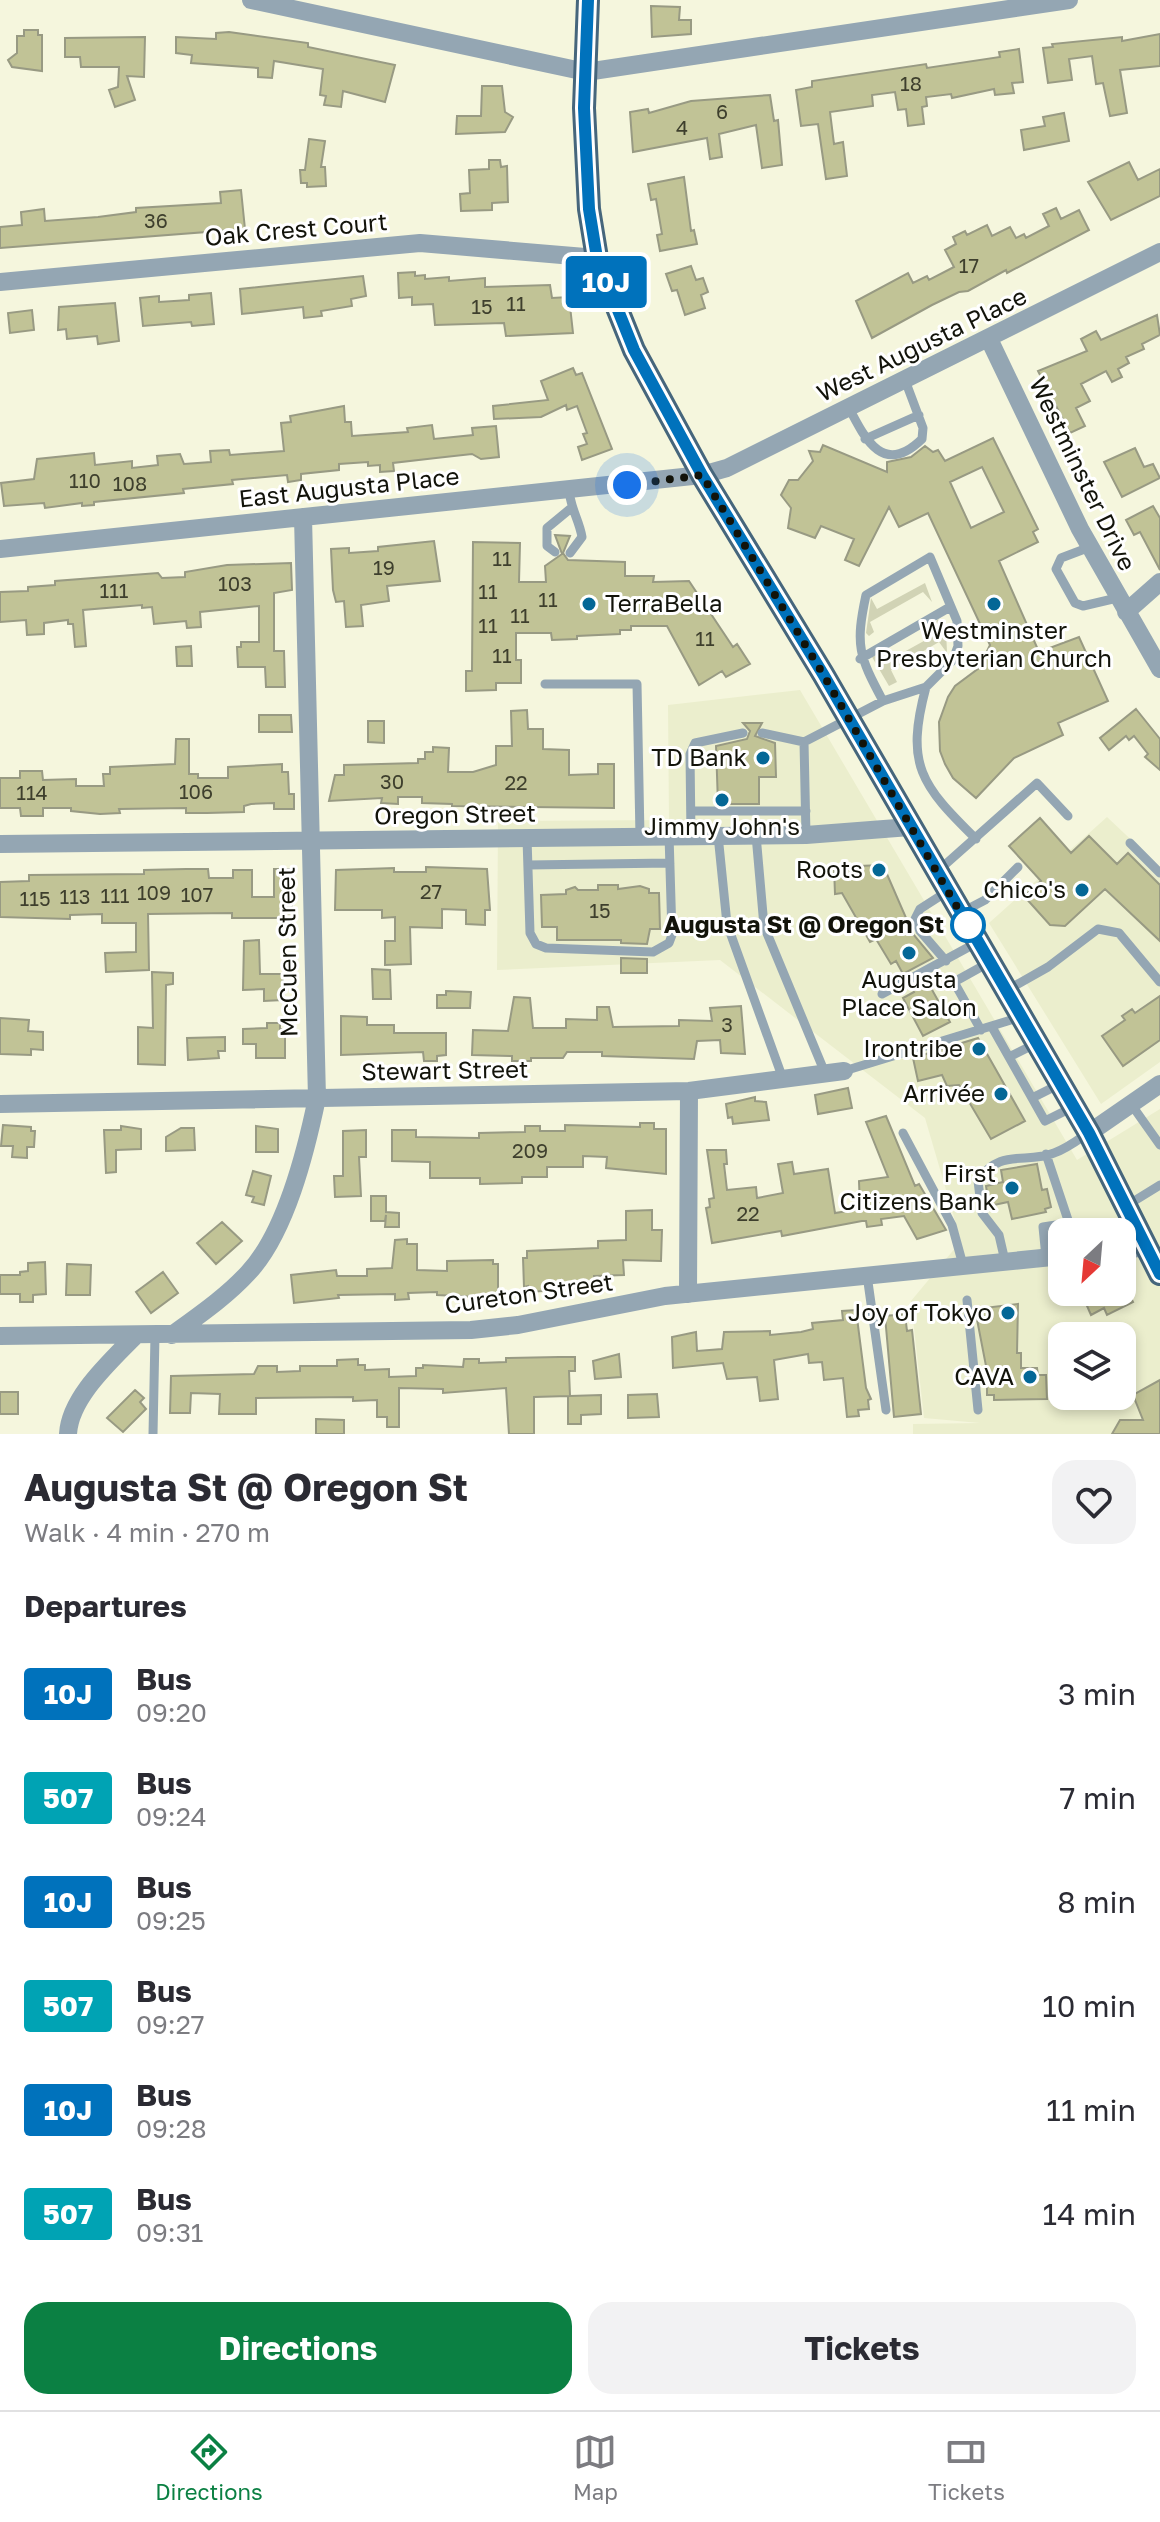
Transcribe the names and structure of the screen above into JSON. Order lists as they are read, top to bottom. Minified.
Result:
{"streets":{"street":["Oak Crest Court","West Augusta Place","Westminster Drive","East Augusta Place","Oregon Street","McCuen Street","Stewart Street","Cureton Street"]},"crossings":[["West Augusta Place","Westminster Drive"],["West Augusta Place","East Augusta Place"],["East Augusta Place","McCuen Street"],["Oregon Street","McCuen Street"],["McCuen Street","Stewart Street"],["McCuen Street","Cureton Street"]],"places":["TerraBella","Westminster Presbyterian Church","TD Bank","Jimmy John's","Roots","Chico's","Augusta St @ Oregon St","Augusta Place Salon","Irontribe","Arrivée","First Citizens Bank","Joy of Tokyo","CAVA"],"lines":["bus line 10J"],"house_numbers":["18","6","4","36","17","11","15","110","108","11","19","103","111","11","11","11","11","11","11","30","22","106","114","27","109","107","111","113","115","15","3","209","22"],"north":"bottom left","page":{"on_map":"10J","heading":[["Augusta St @ Oregon St","Walk · 4 min · 270 m"],"Departures"],"list":[{"mark":"10J","name":"Bus","note":"09:20","value":"3 min"},{"mark":"507","name":"Bus","note":"09:24","value":"7 min"},{"mark":"10J","name":"Bus","note":"09:25","value":"8 min"},{"mark":"507","name":"Bus","note":"09:27","value":"10 min"},{"mark":"10J","name":"Bus","note":"09:28","value":"11 min"},{"mark":"507","name":"Bus","note":"09:31","value":"14 min"}],"buttons":["Directions","Tickets"],"tabs":["Directions","Map","Tickets"]}}
